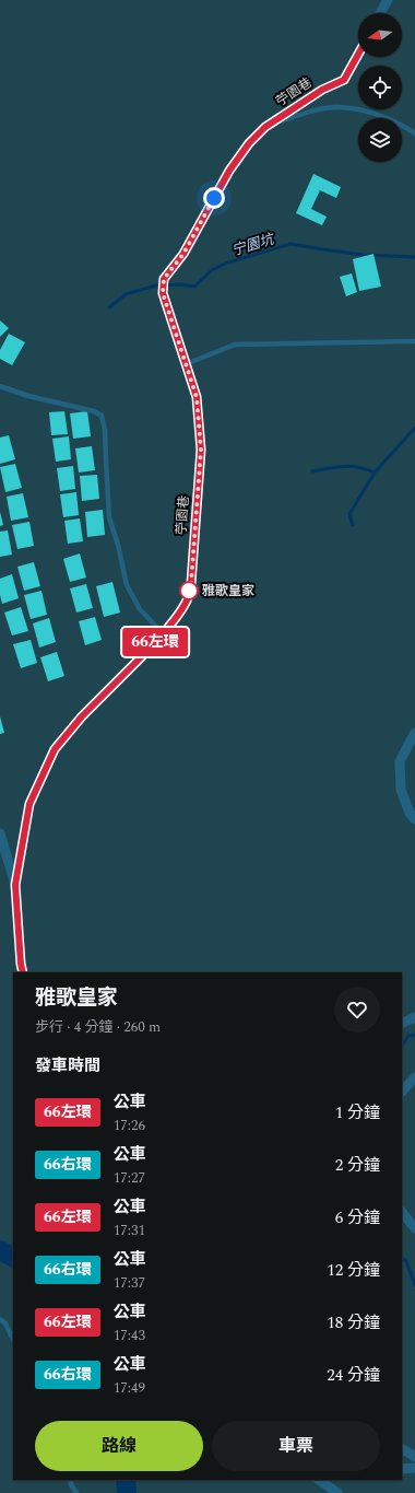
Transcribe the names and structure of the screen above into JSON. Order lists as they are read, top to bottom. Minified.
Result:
{"streets":{"street":["苧園巷"]},"water":["宁園坑"],"places":["雅歌皇家"],"lines":["bus line 66左環"],"north":"left","page":{"on_map":"66左環","heading":[["雅歌皇家","步行 · 4 分鐘 · 260 m"],"發車時間"],"list":[{"mark":"66左環","name":"公車","note":"17:26","value":"1 分鐘"},{"mark":"66右環","name":"公車","note":"17:27","value":"2 分鐘"},{"mark":"66左環","name":"公車","note":"17:31","value":"6 分鐘"},{"mark":"66右環","name":"公車","note":"17:37","value":"12 分鐘"},{"mark":"66左環","name":"公車","note":"17:43","value":"18 分鐘"},{"mark":"66右環","name":"公車","note":"17:49","value":"24 分鐘"}],"buttons":["路線","車票"]}}
